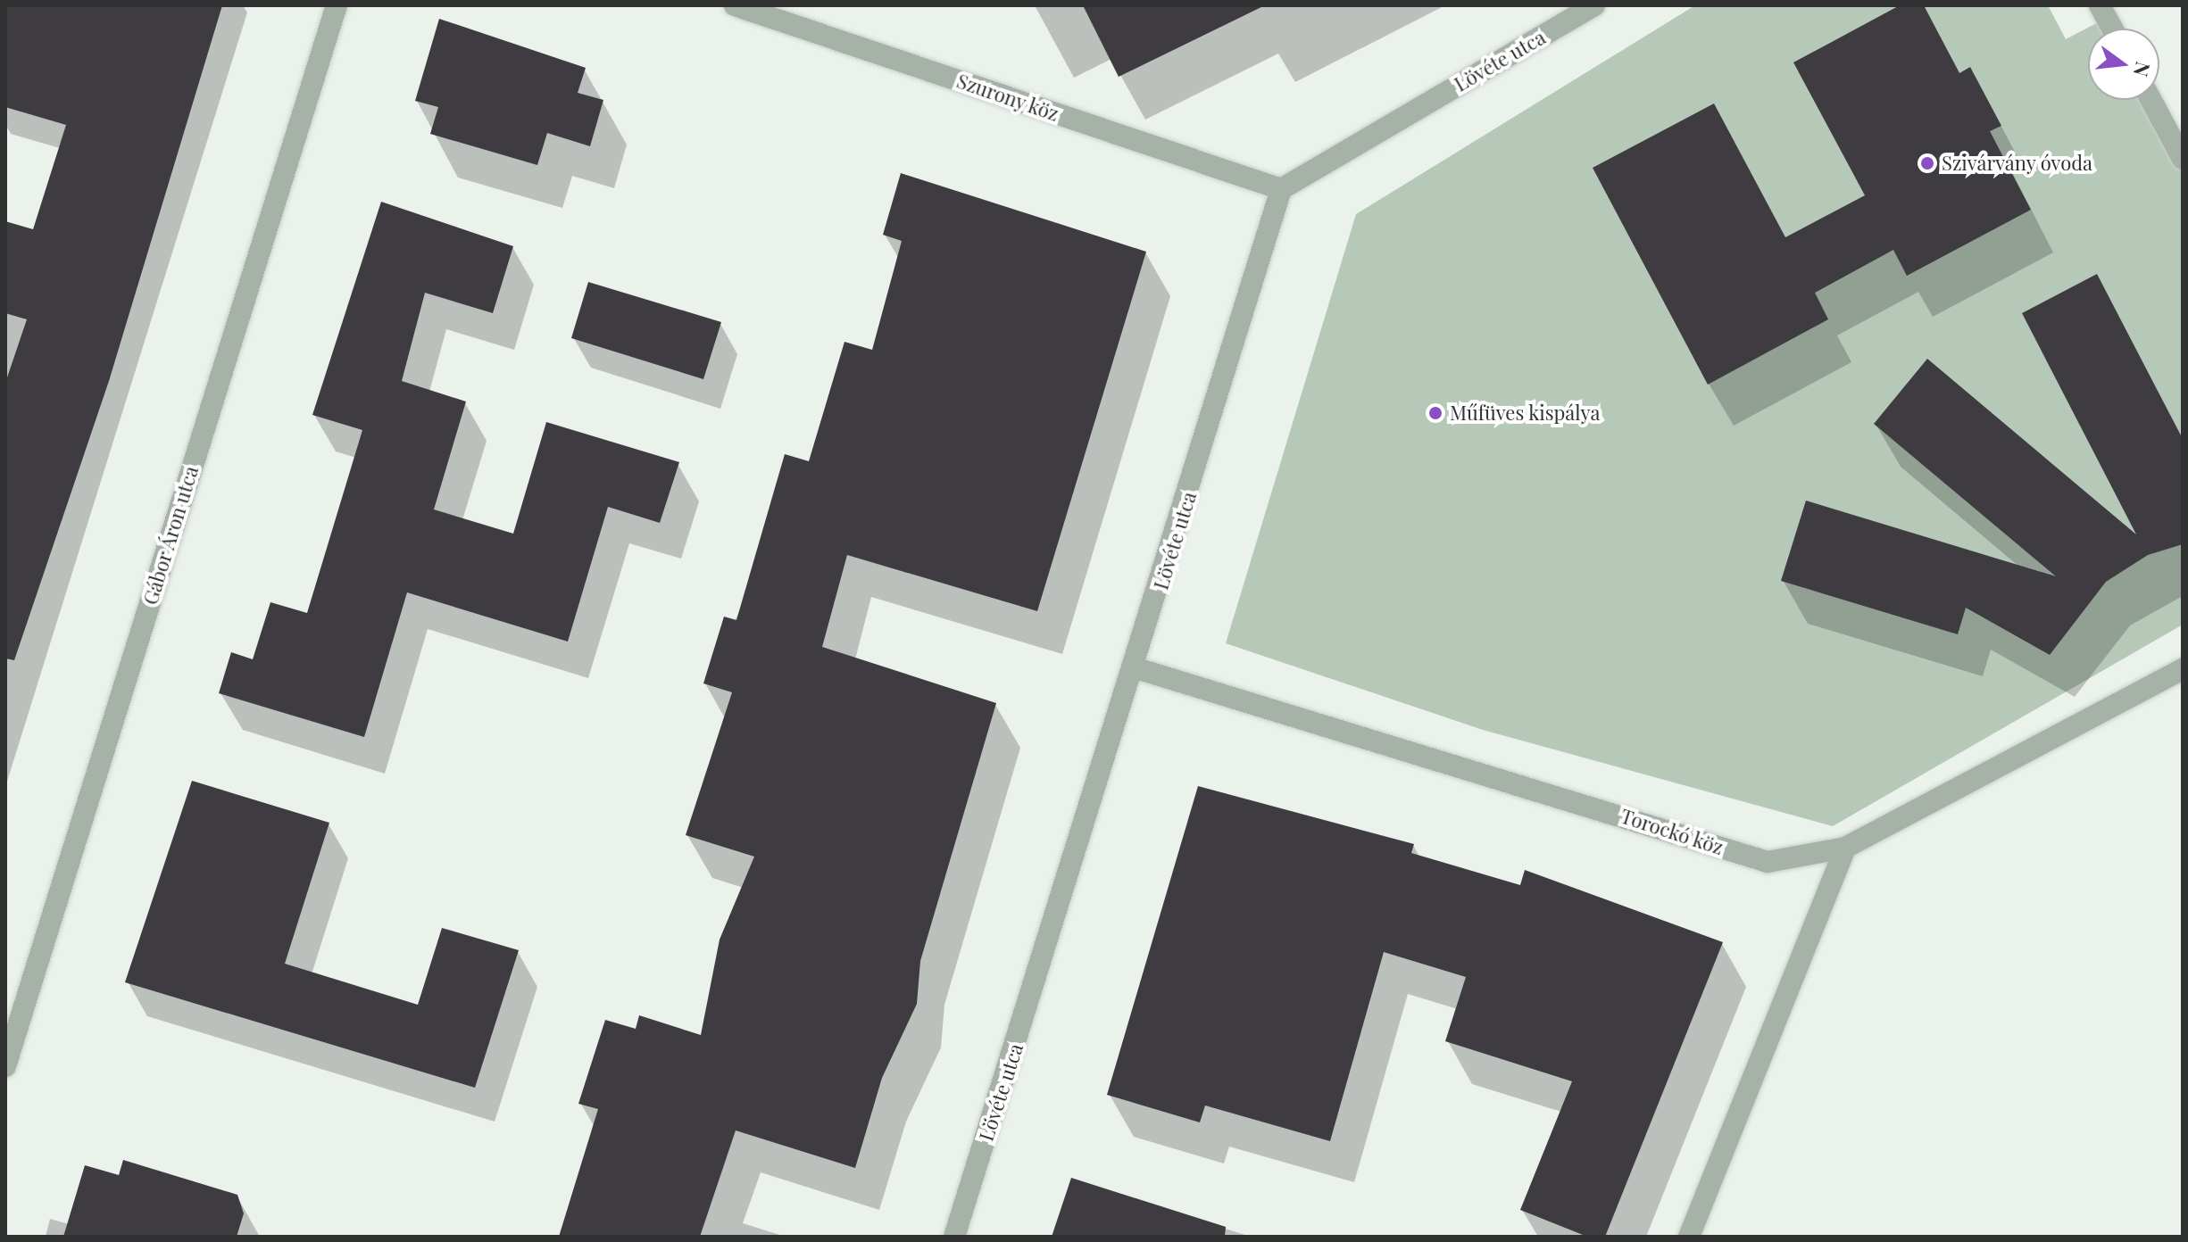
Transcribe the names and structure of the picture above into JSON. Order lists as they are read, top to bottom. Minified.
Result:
{"streets":{"street":["Lövéte utca","Szurony köz","Gábor Áron utca","Torockó köz"]},"crossings":[["Lövéte utca","Szurony köz"],["Lövéte utca","Torockó köz"]],"places":["Szivárvány óvoda","Műfüves kispálya"],"north":"right"}
